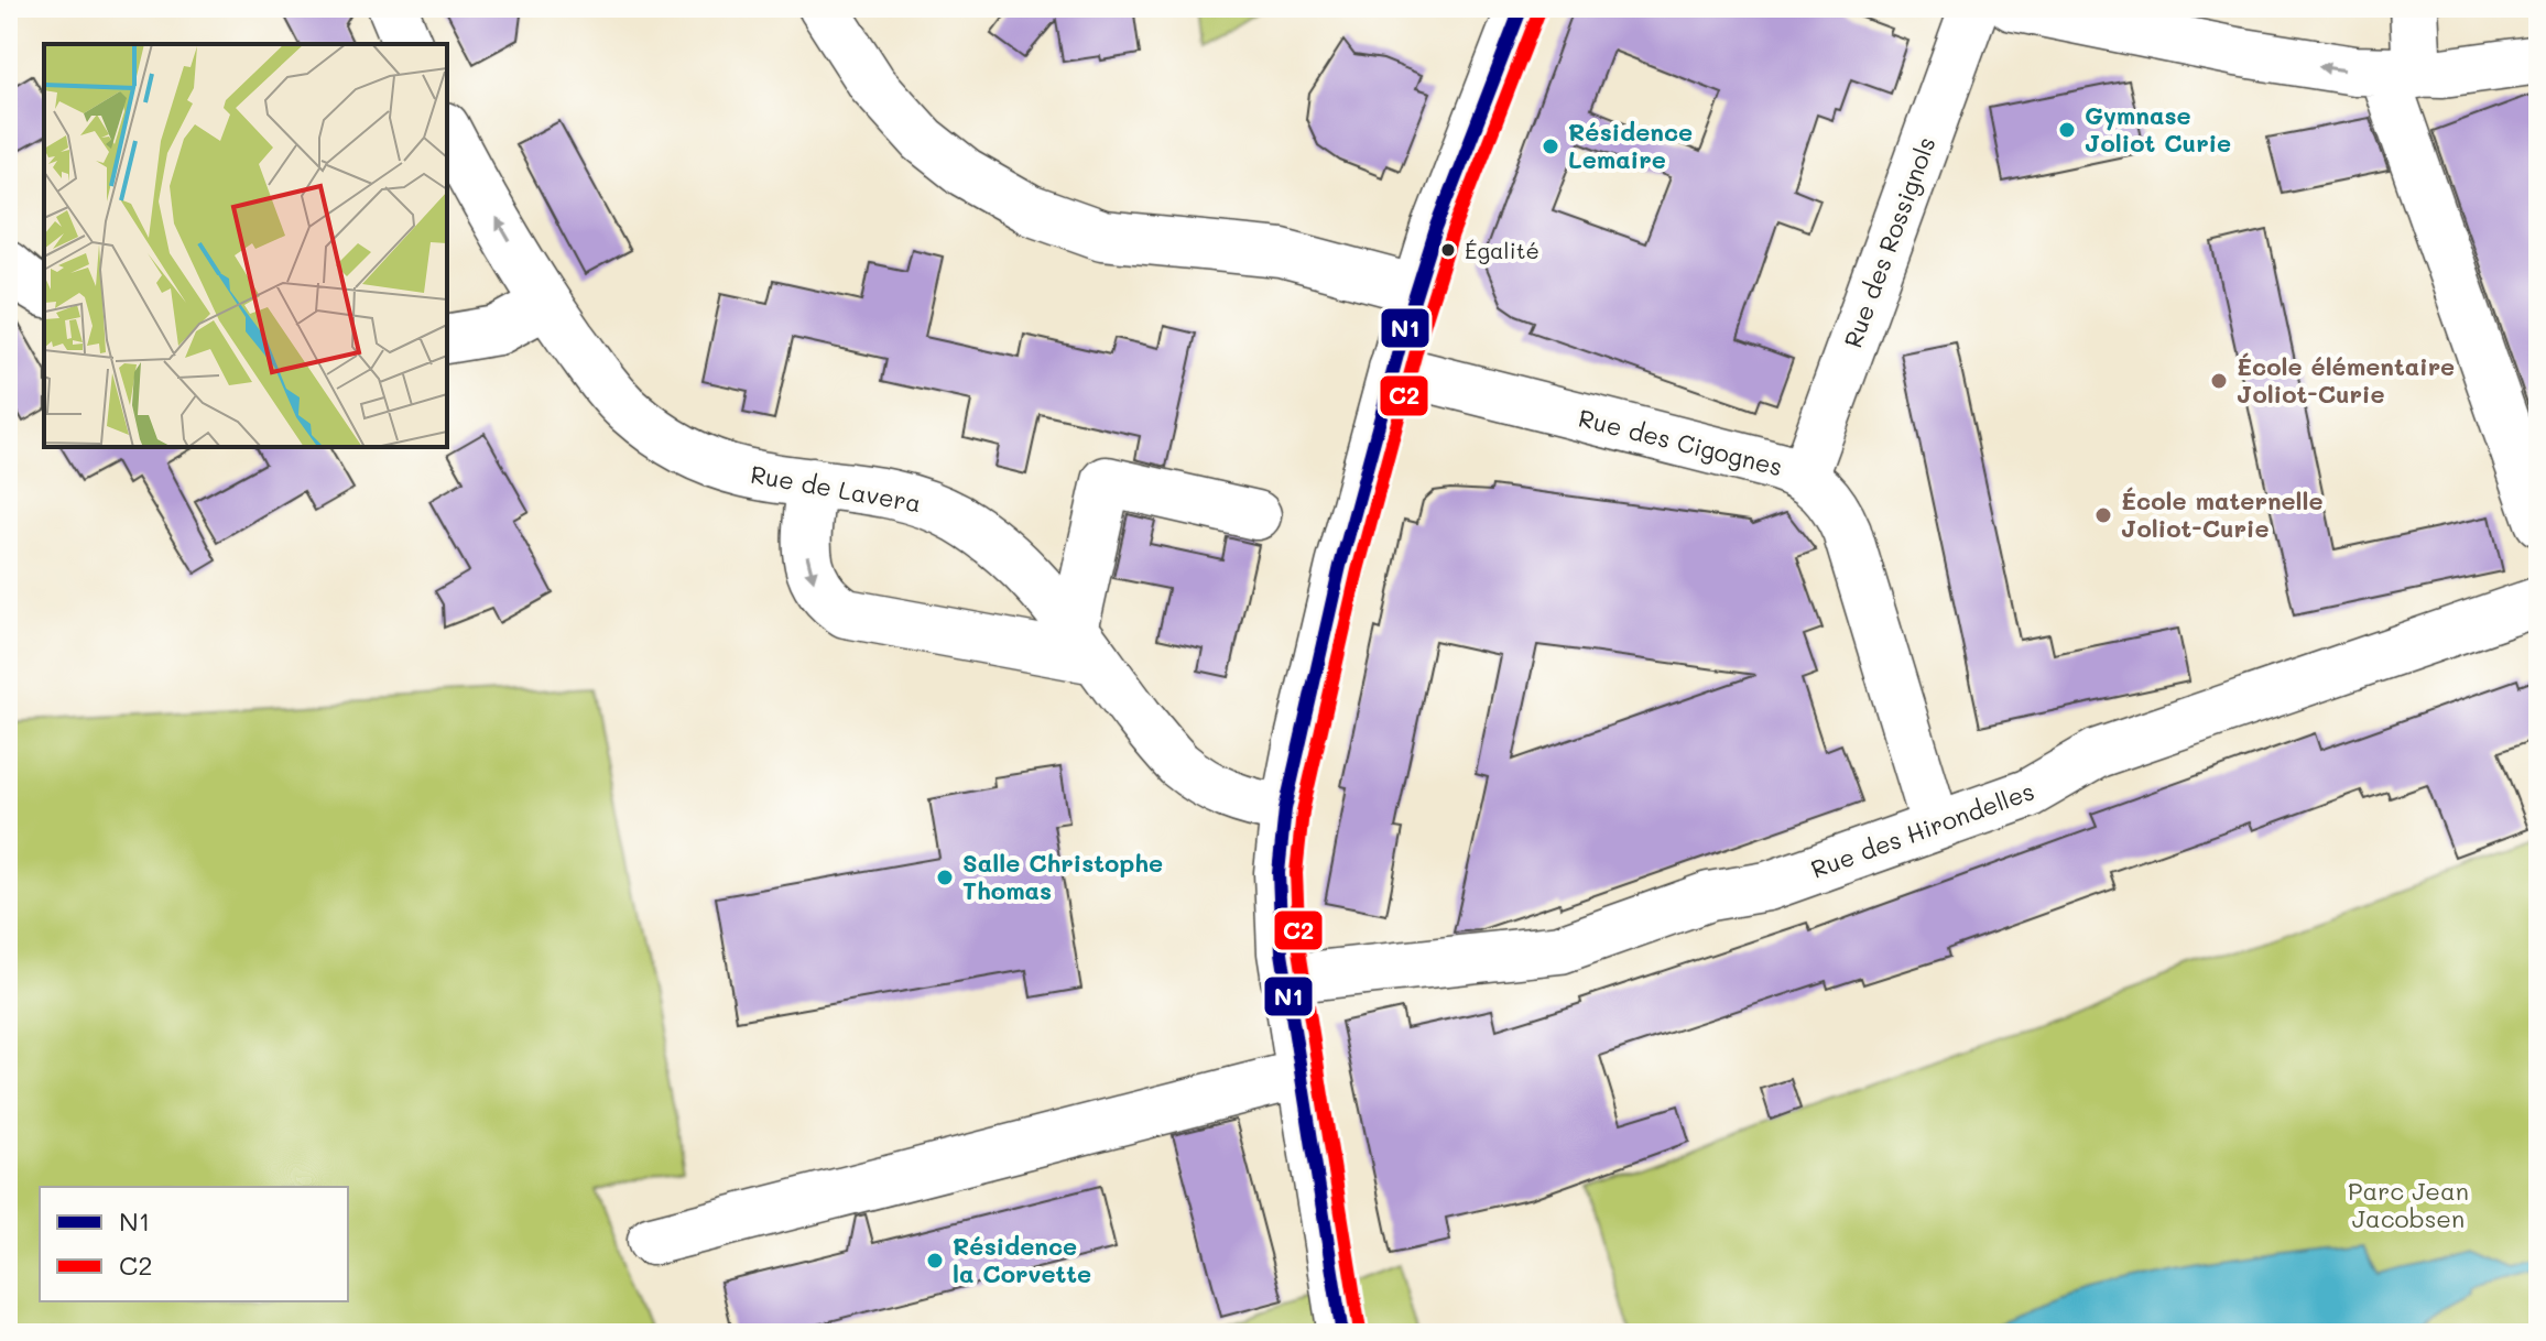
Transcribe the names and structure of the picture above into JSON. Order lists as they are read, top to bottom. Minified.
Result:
{"streets":{"street":["Rue des Rossignols","Rue des Cigognes","Rue de Lavera","Rue des Hirondelles"]},"crossings":[["Rue des Rossignols","Rue des Cigognes"],["Rue des Cigognes","Rue des Hirondelles"]],"parks":["Parc Jean Jacobsen"],"places":["Gymnase Joliot Curie","Résidence Lemaire","Égalité","École élémentaire Joliot-Curie","École maternelle Joliot-Curie","Salle Christophe Thomas","Résidence la Corvette"],"lines":["transit line N1","transit line C2"],"legend":["N1","C2"]}
